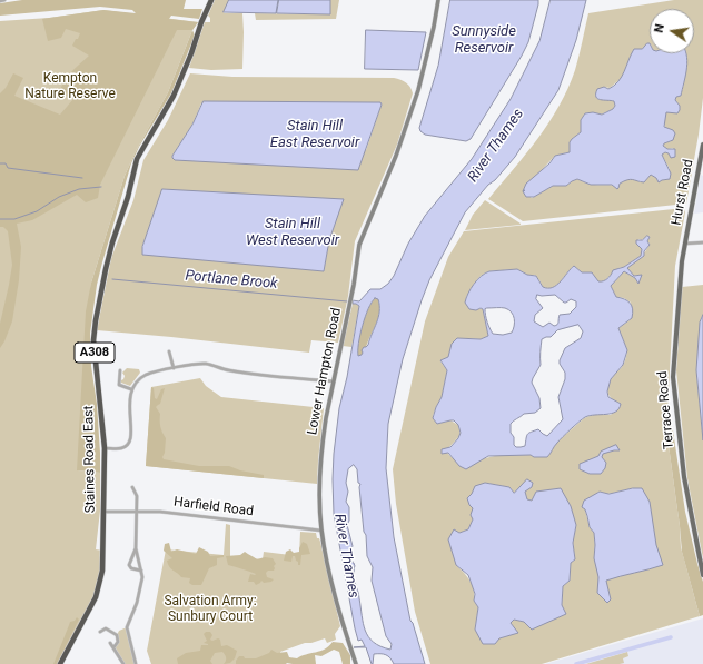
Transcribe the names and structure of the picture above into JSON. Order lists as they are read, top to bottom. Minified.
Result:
{"streets":{"highway":["A308","Staines Road East"],"main road":["Hurst Road","Terrace Road"],"street":["Lower Hampton Road","Harfield Road"]},"crossings":[["Hurst Road","Terrace Road"],["Lower Hampton Road","Harfield Road"],["Staines Road East","Harfield Road"]],"water":["Sunnyside Reservoir","Stain Hill East Reservoir","River Thames","Stain Hill West Reservoir","Portlane Brook"],"parks":["Kempton Nature Reserve","Salvation Army: Sunbury Court"],"north":"left"}
